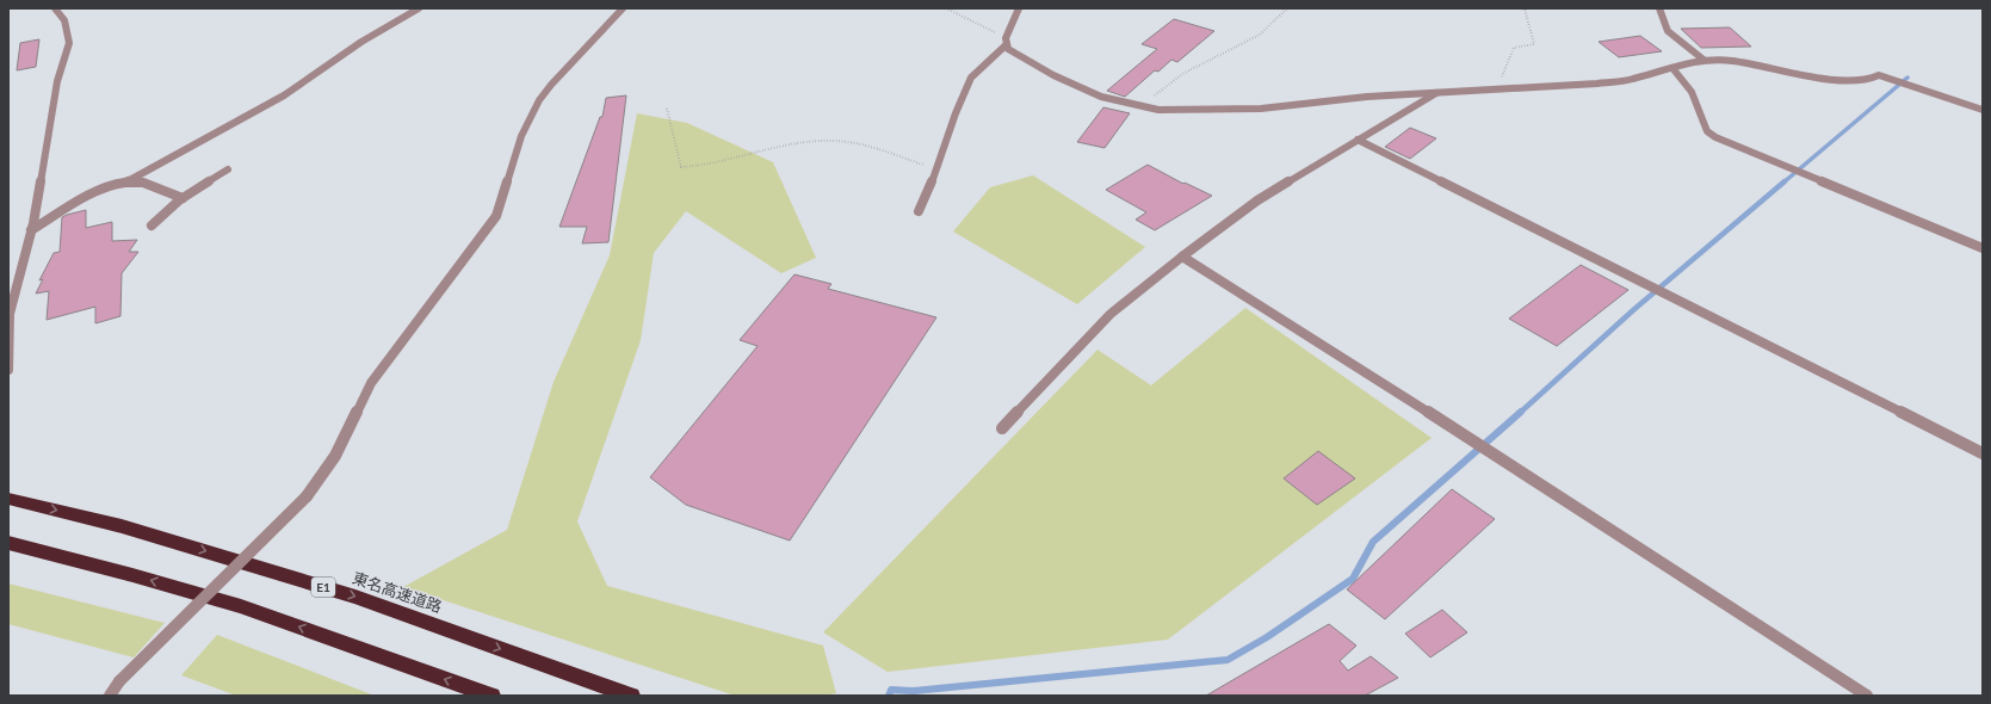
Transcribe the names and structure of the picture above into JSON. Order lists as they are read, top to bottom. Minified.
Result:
{"streets":{"highway":["E1","東名高速道路"]}}
